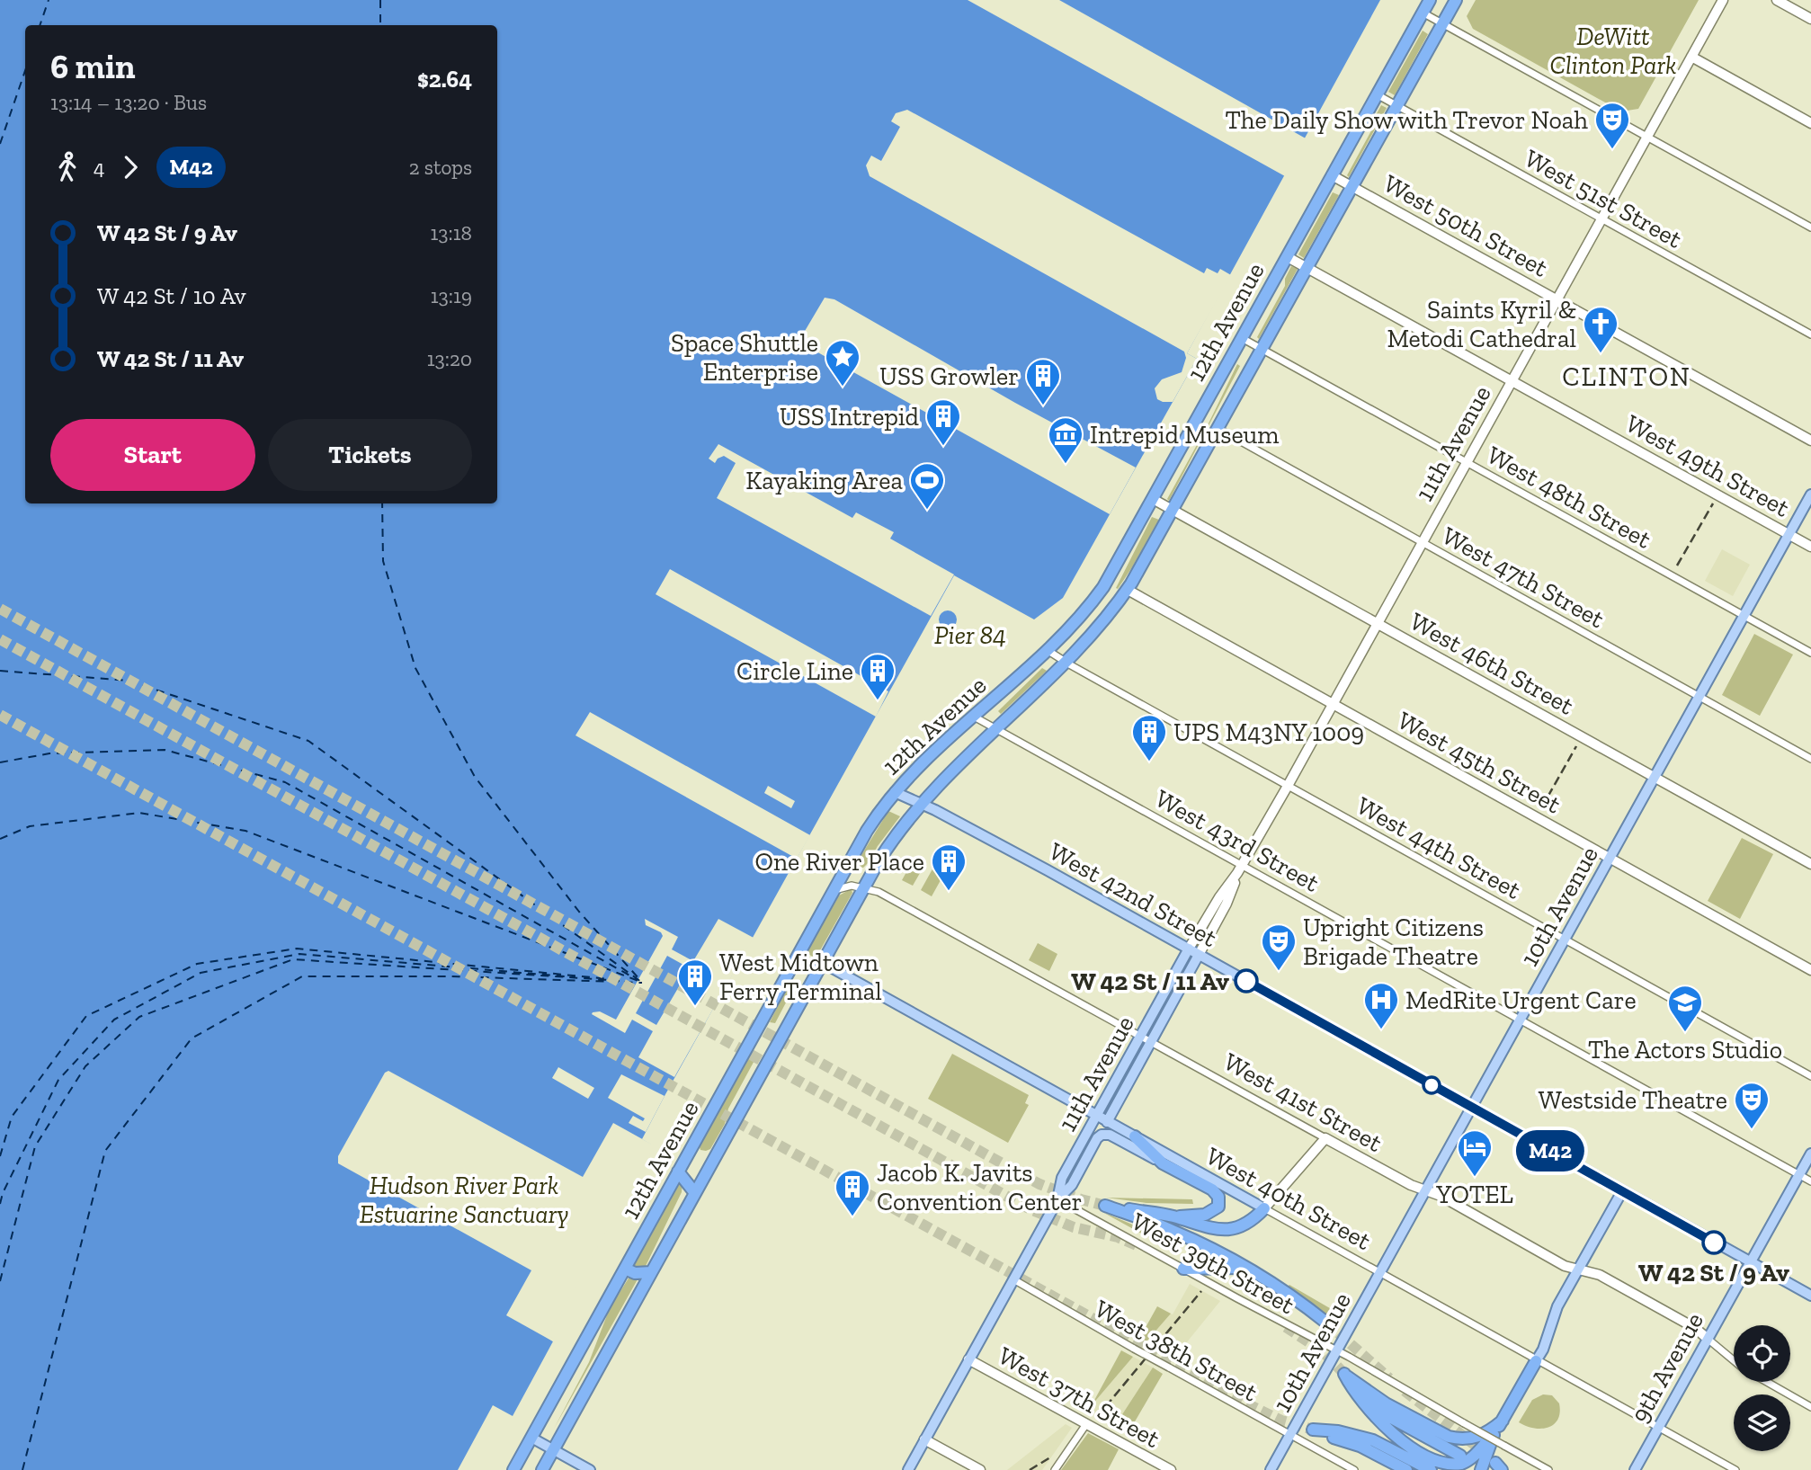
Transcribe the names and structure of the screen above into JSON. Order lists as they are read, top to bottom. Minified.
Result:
{"streets":{"highway":["12th Avenue"],"main road":["West 50th Street","11th Avenue","West 49th Street","West 46th Street","West 45th Street","West 42nd Street","10th Avenue","West 41st Street","West 40th Street","9th Avenue","West 37th Street"],"street":["West 51st Street","West 48th Street","West 47th Street","West 43rd Street","West 44th Street","West 39th Street","West 38th Street"]},"crossings":[["West 51st Street","12th Avenue"],["West 51st Street","11th Avenue"],["West 50th Street","12th Avenue"],["West 50th Street","11th Avenue"],["12th Avenue","West 49th Street"],["12th Avenue","West 48th Street"],["12th Avenue","West 47th Street"],["12th Avenue","West 46th Street"],["12th Avenue","West 45th Street"],["12th Avenue","West 43rd Street"],["12th Avenue","West 44th Street"],["12th Avenue","West 42nd Street"],["12th Avenue","West 41st Street"],["12th Avenue","West 40th Street"],["11th Avenue","West 49th Street"],["11th Avenue","West 48th Street"],["11th Avenue","West 47th Street"],["11th Avenue","West 46th Street"],["11th Avenue","West 45th Street"],["11th Avenue","West 43rd Street"],["11th Avenue","West 44th Street"],["11th Avenue","West 42nd Street"],["11th Avenue","West 41st Street"],["11th Avenue","West 40th Street"],["11th Avenue","West 39th Street"],["11th Avenue","West 38th Street"],["11th Avenue","West 37th Street"],["West 49th Street","10th Avenue"],["West 48th Street","10th Avenue"],["West 47th Street","10th Avenue"],["West 46th Street","10th Avenue"],["West 45th Street","10th Avenue"],["West 43rd Street","10th Avenue"],["West 43rd Street","9th Avenue"],["West 44th Street","10th Avenue"],["West 42nd Street","10th Avenue"],["West 42nd Street","9th Avenue"],["10th Avenue","West 41st Street"],["10th Avenue","West 40th Street"],["10th Avenue","West 39th Street"],["10th Avenue","West 38th Street"],["West 41st Street","9th Avenue"],["West 40th Street","9th Avenue"]],"districts":["CLINTON"],"parks":["DeWitt Clinton Park","Pier 84","Hudson River Park Estuarine Sanctuary"],"places":{"theatre":["The Daily Show with Trevor Noah","Upright Citizens Brigade Theatre","Westside Theatre"],"church":["Saints Kyril & Metodi Cathedral"],"place":["Space Shuttle Enterprise"],"building":["USS Growler","USS Intrepid","Circle Line","UPS M43NY 1009","One River Place","West Midtown Ferry Terminal","Jacob K. Javits Convention Center"],"museum":["Intrepid Museum"],"sports":["Kayaking Area"],"other":["W 42 St / 11 Av","W 42 St / 9 Av"],"hospital":["MedRite Urgent Care"],"school or university":["The Actors Studio"],"hotel":["YOTEL"]},"lines":["bus line M42"],"page":{"on_map":"M42","heading":["6 min","13:14 – 13:20 · Bus","$2.64"],"legs":["4","M42","2 stops"],"list":[{"name":"W 42 St / 9 Av","value":"13:18"},{"name":"W 42 St / 10 Av","value":"13:19"},{"name":"W 42 St / 11 Av","value":"13:20"}],"buttons":["Start","Tickets"]}}
